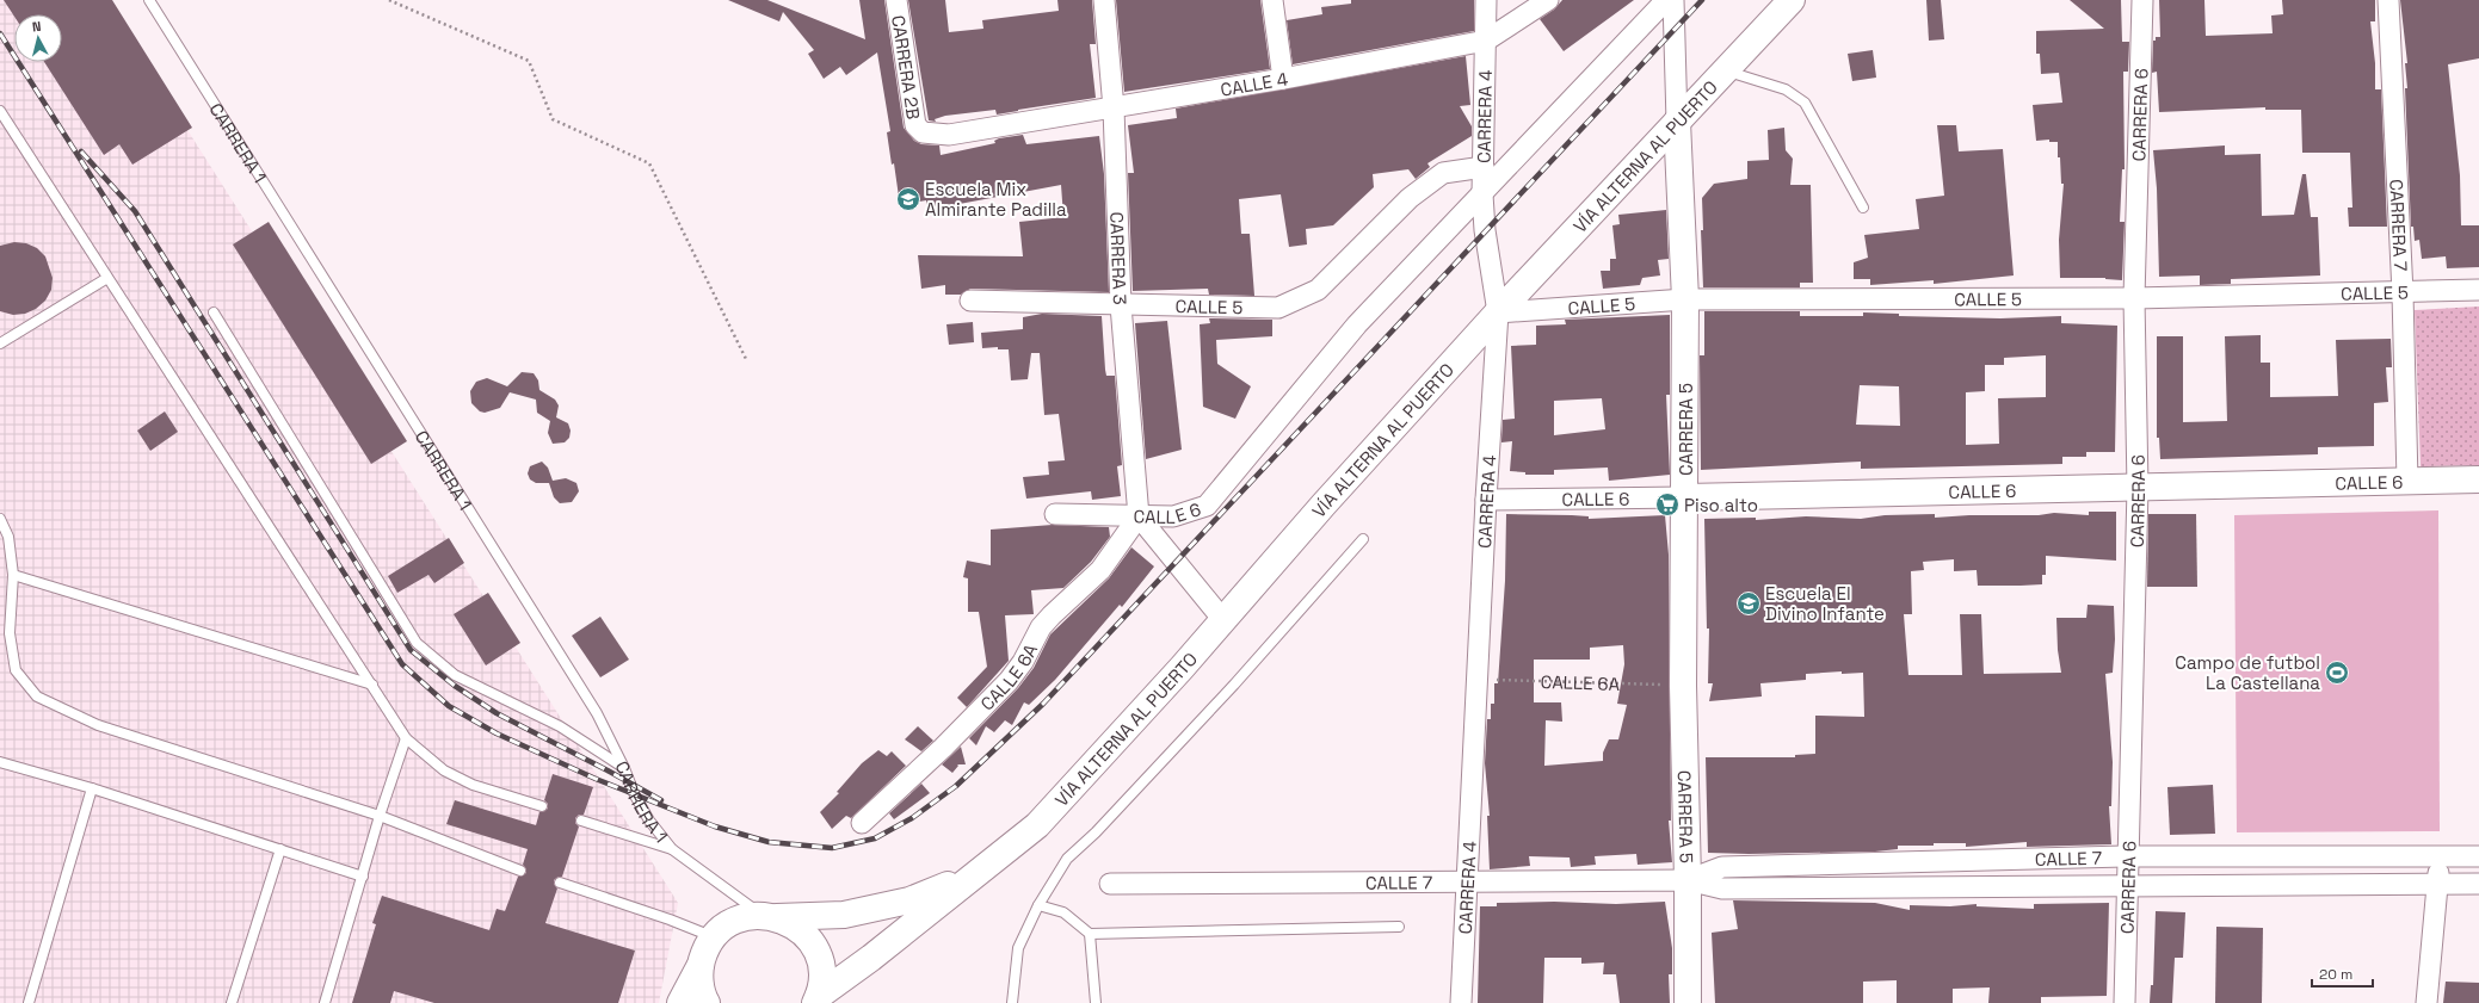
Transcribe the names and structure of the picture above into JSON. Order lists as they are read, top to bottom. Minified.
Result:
{"streets":{"main road":["CARRERA 1","VÍA ALTERNA AL PUERTO","CARRERA 5","CALLE 6"],"street":["CARRERA 2B","CALLE 4","CARRERA 4","CARRERA 6","CARRERA 7","CARRERA 3","CALLE 5","CALLE 6A","CALLE 7"]},"crossings":[["CARRERA 2B","CALLE 4"],["CALLE 4","CARRERA 4"],["CALLE 4","CARRERA 3"],["CARRERA 4","VÍA ALTERNA AL PUERTO"],["CARRERA 4","CALLE 5"],["CARRERA 4","CALLE 6"],["CARRERA 4","CALLE 6A"],["CARRERA 4","CALLE 7"],["CARRERA 6","CALLE 5"],["CARRERA 6","CALLE 6"],["CARRERA 6","CALLE 7"],["CARRERA 1","VÍA ALTERNA AL PUERTO"],["VÍA ALTERNA AL PUERTO","CALLE 5"],["VÍA ALTERNA AL PUERTO","CARRERA 5"],["CARRERA 7","CALLE 5"],["CARRERA 7","CALLE 6"],["CARRERA 3","CALLE 5"],["CARRERA 3","CALLE 6"],["CARRERA 3","CALLE 6A"],["CALLE 5","CARRERA 5"],["CARRERA 5","CALLE 6"],["CARRERA 5","CALLE 6A"],["CARRERA 5","CALLE 7"],["CALLE 6","CALLE 6A"]],"places":{"school or university":["Escuela Mix Almirante Padilla","Escuela El Divino Infante"],"supermarket":["Piso alto"],"sports":["Campo de futbol La Castellana"]},"scale_bar":"20 m","north":"top"}
